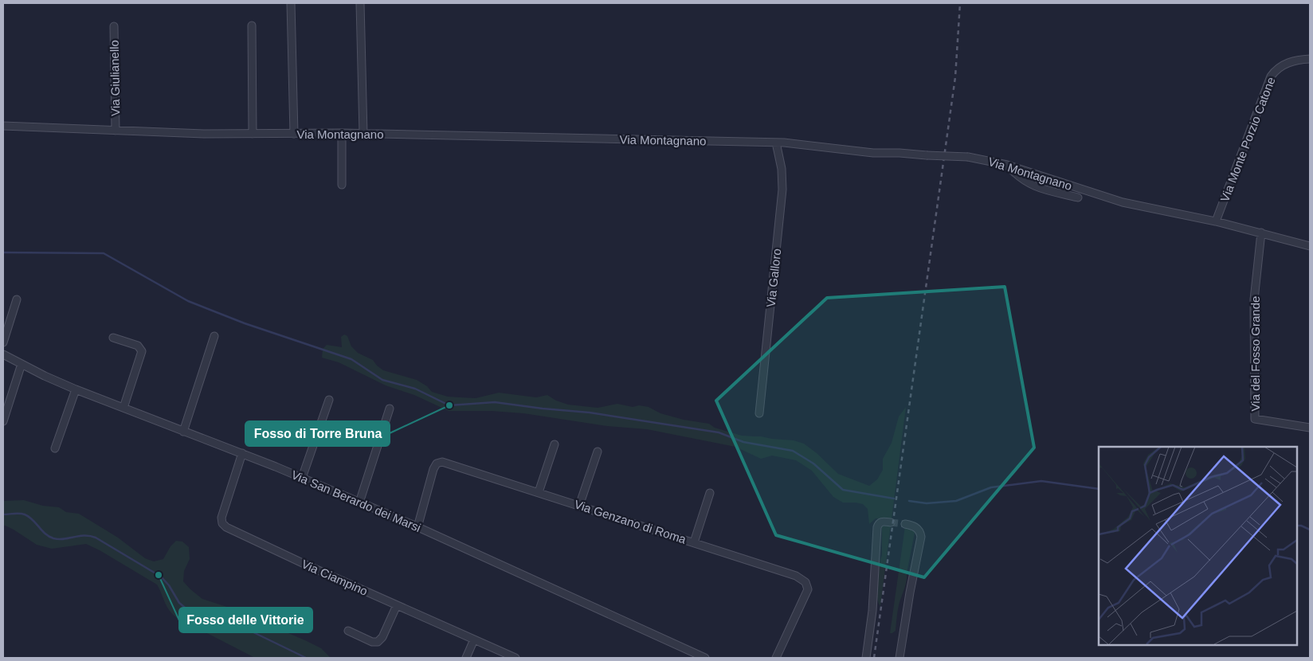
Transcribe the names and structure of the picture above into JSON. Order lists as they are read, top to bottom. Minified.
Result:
{"streets":{"street":["Via Giulianello","Via Montagnano","Via Monte Porzio Catone","Via Galloro","Via del Fosso Grande","Via San Berardo dei Marsi","Via Genzano di Roma","Via Ciampino"]},"crossings":[["Via Giulianello","Via Montagnano"],["Via Montagnano","Via Monte Porzio Catone"],["Via Montagnano","Via Galloro"],["Via Montagnano","Via del Fosso Grande"],["Via San Berardo dei Marsi","Via Genzano di Roma"],["Via San Berardo dei Marsi","Via Ciampino"]],"places":["Fosso di Torre Bruna","Fosso delle Vittorie"]}
